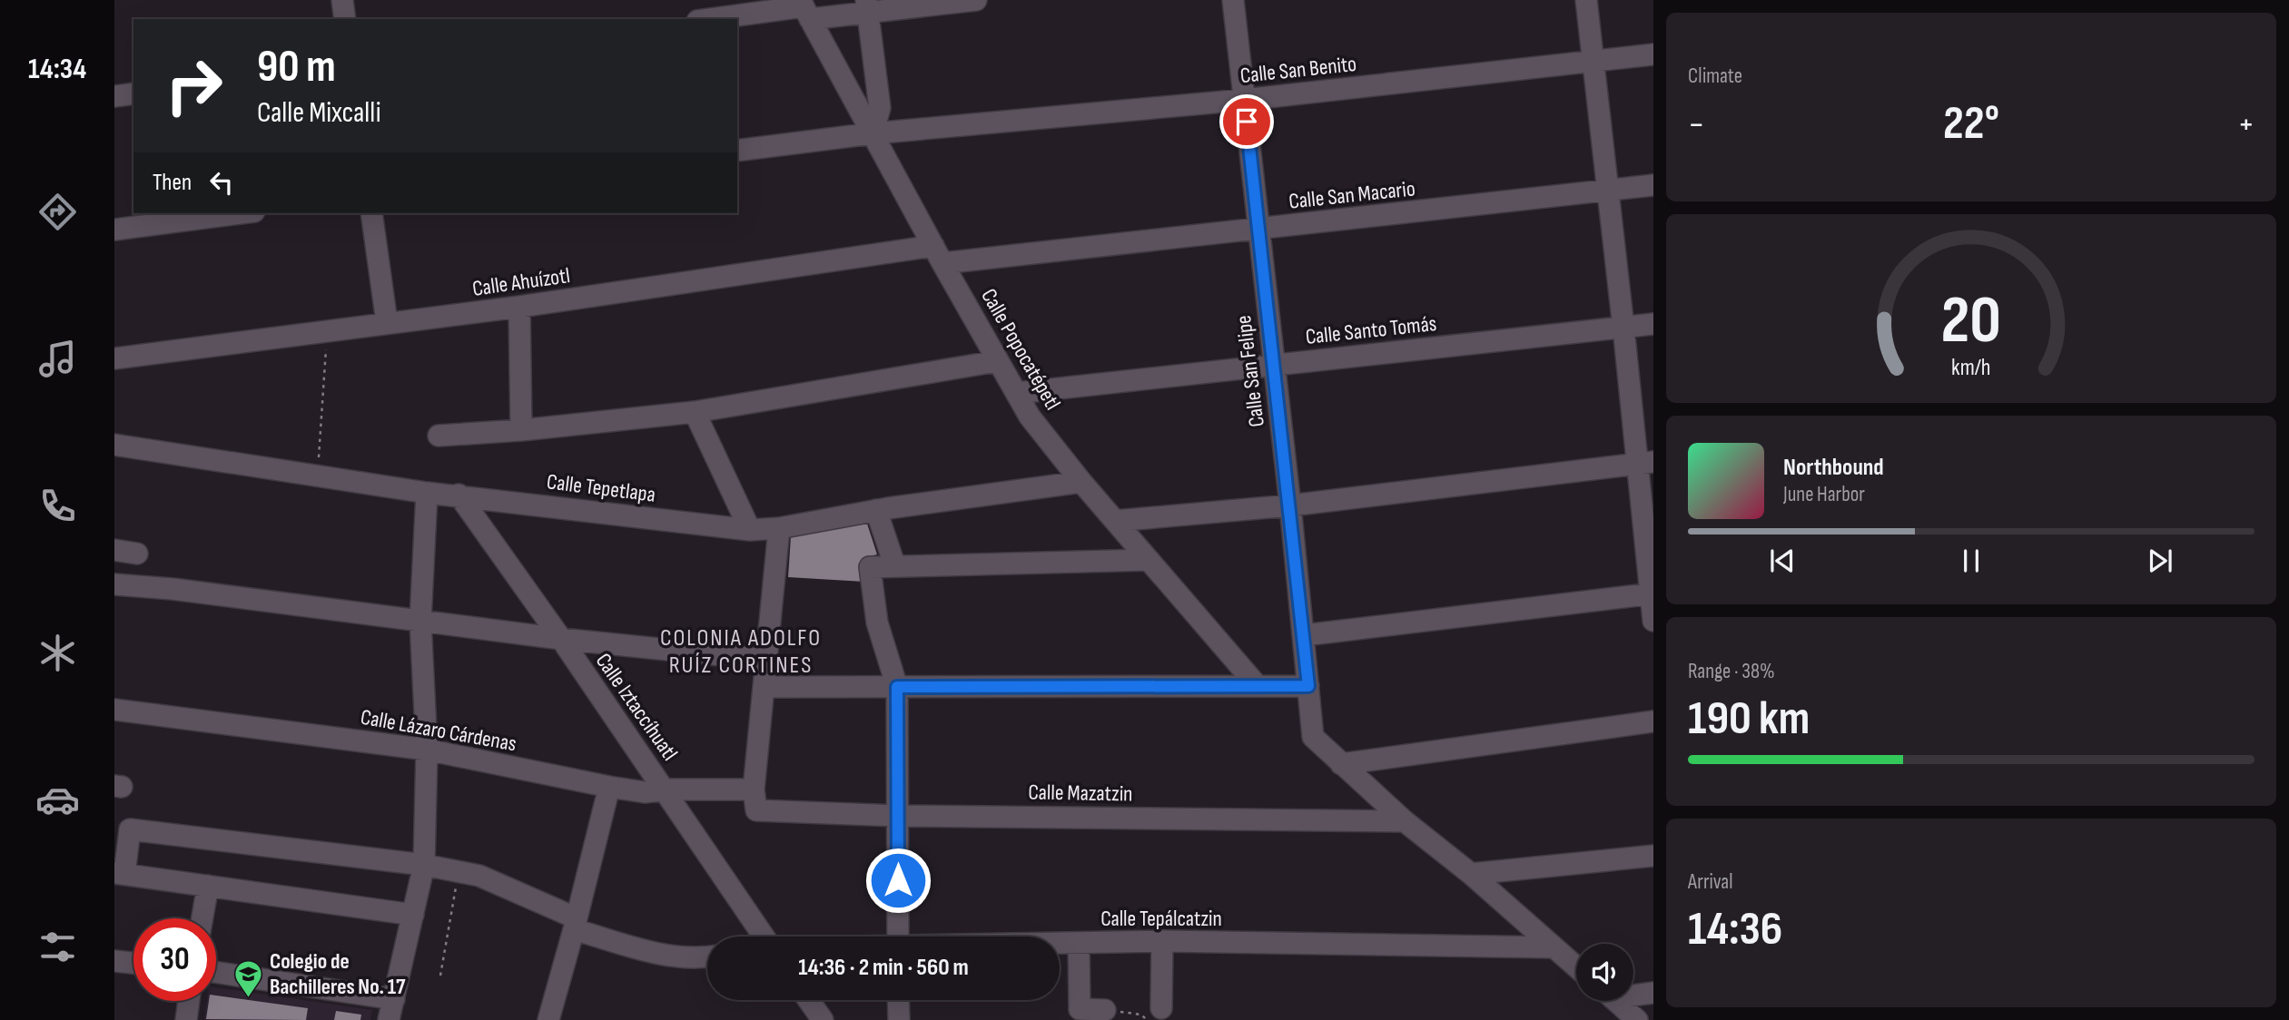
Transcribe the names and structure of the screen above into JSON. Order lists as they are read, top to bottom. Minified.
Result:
{"streets":{"street":["Calle San Benito","Calle San Macario","Calle Ahuízotl","Calle Santo Tomás","Calle Popocatépetl","Calle San Felipe","Calle Tepetlapa","Calle Iztaccíhuatl","Calle Lázaro Cárdenas","Calle Mazatzin","Calle Tepálcatzin"]},"crossings":[["Calle San Benito","Calle Popocatépetl"],["Calle San Benito","Calle San Felipe"],["Calle San Macario","Calle Ahuízotl"],["Calle San Macario","Calle Popocatépetl"],["Calle San Macario","Calle San Felipe"],["Calle Ahuízotl","Calle Popocatépetl"],["Calle Santo Tomás","Calle Popocatépetl"],["Calle Santo Tomás","Calle San Felipe"],["Calle Popocatépetl","Calle Tepetlapa"],["Calle Tepetlapa","Calle Iztaccíhuatl"],["Calle Iztaccíhuatl","Calle Lázaro Cárdenas"],["Calle Lázaro Cárdenas","Calle Mazatzin"]],"districts":["COLONIA ADOLFO RUÍZ CORTINES"],"places":{"school or university":["Colegio de Bachilleres No. 17"]},"page":{"tabs":"14:34","tile":["Climate",["Range · 38%","190 km"],["Arrival","14:36"]],"turn":["90 m","Calle Mixcalli"],"heat":["−","22°","+"],"then":"Then","song":["Northbound","June Harbor"],"limit":"30","trip":"14:36 · 2 min · 560 m","gauge":["20","km/h"]}}
